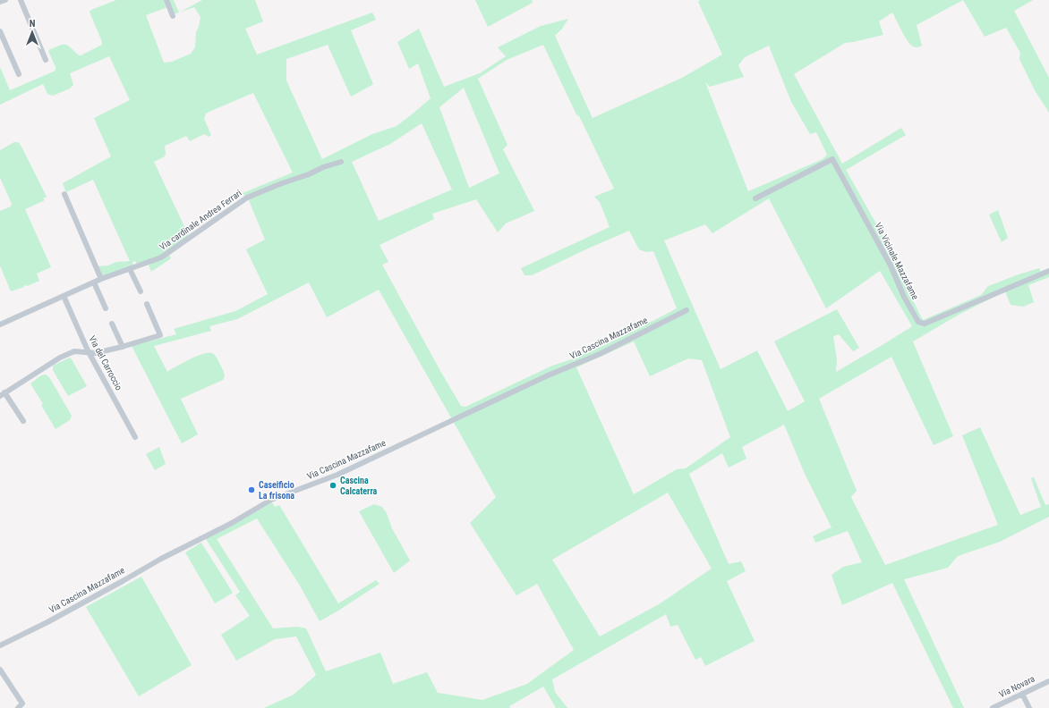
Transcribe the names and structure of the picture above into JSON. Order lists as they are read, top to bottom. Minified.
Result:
{"streets":{"street":["Via cardinale Andrea Ferrari","Via Vicinale Mazzafame","Via Cascina Mazzafame","Via del Carroccio","Via Novara"]},"crossings":[["Via cardinale Andrea Ferrari","Via del Carroccio"]],"places":["Cascina Calcaterra","Caseificio La frisona"],"north":"top"}
